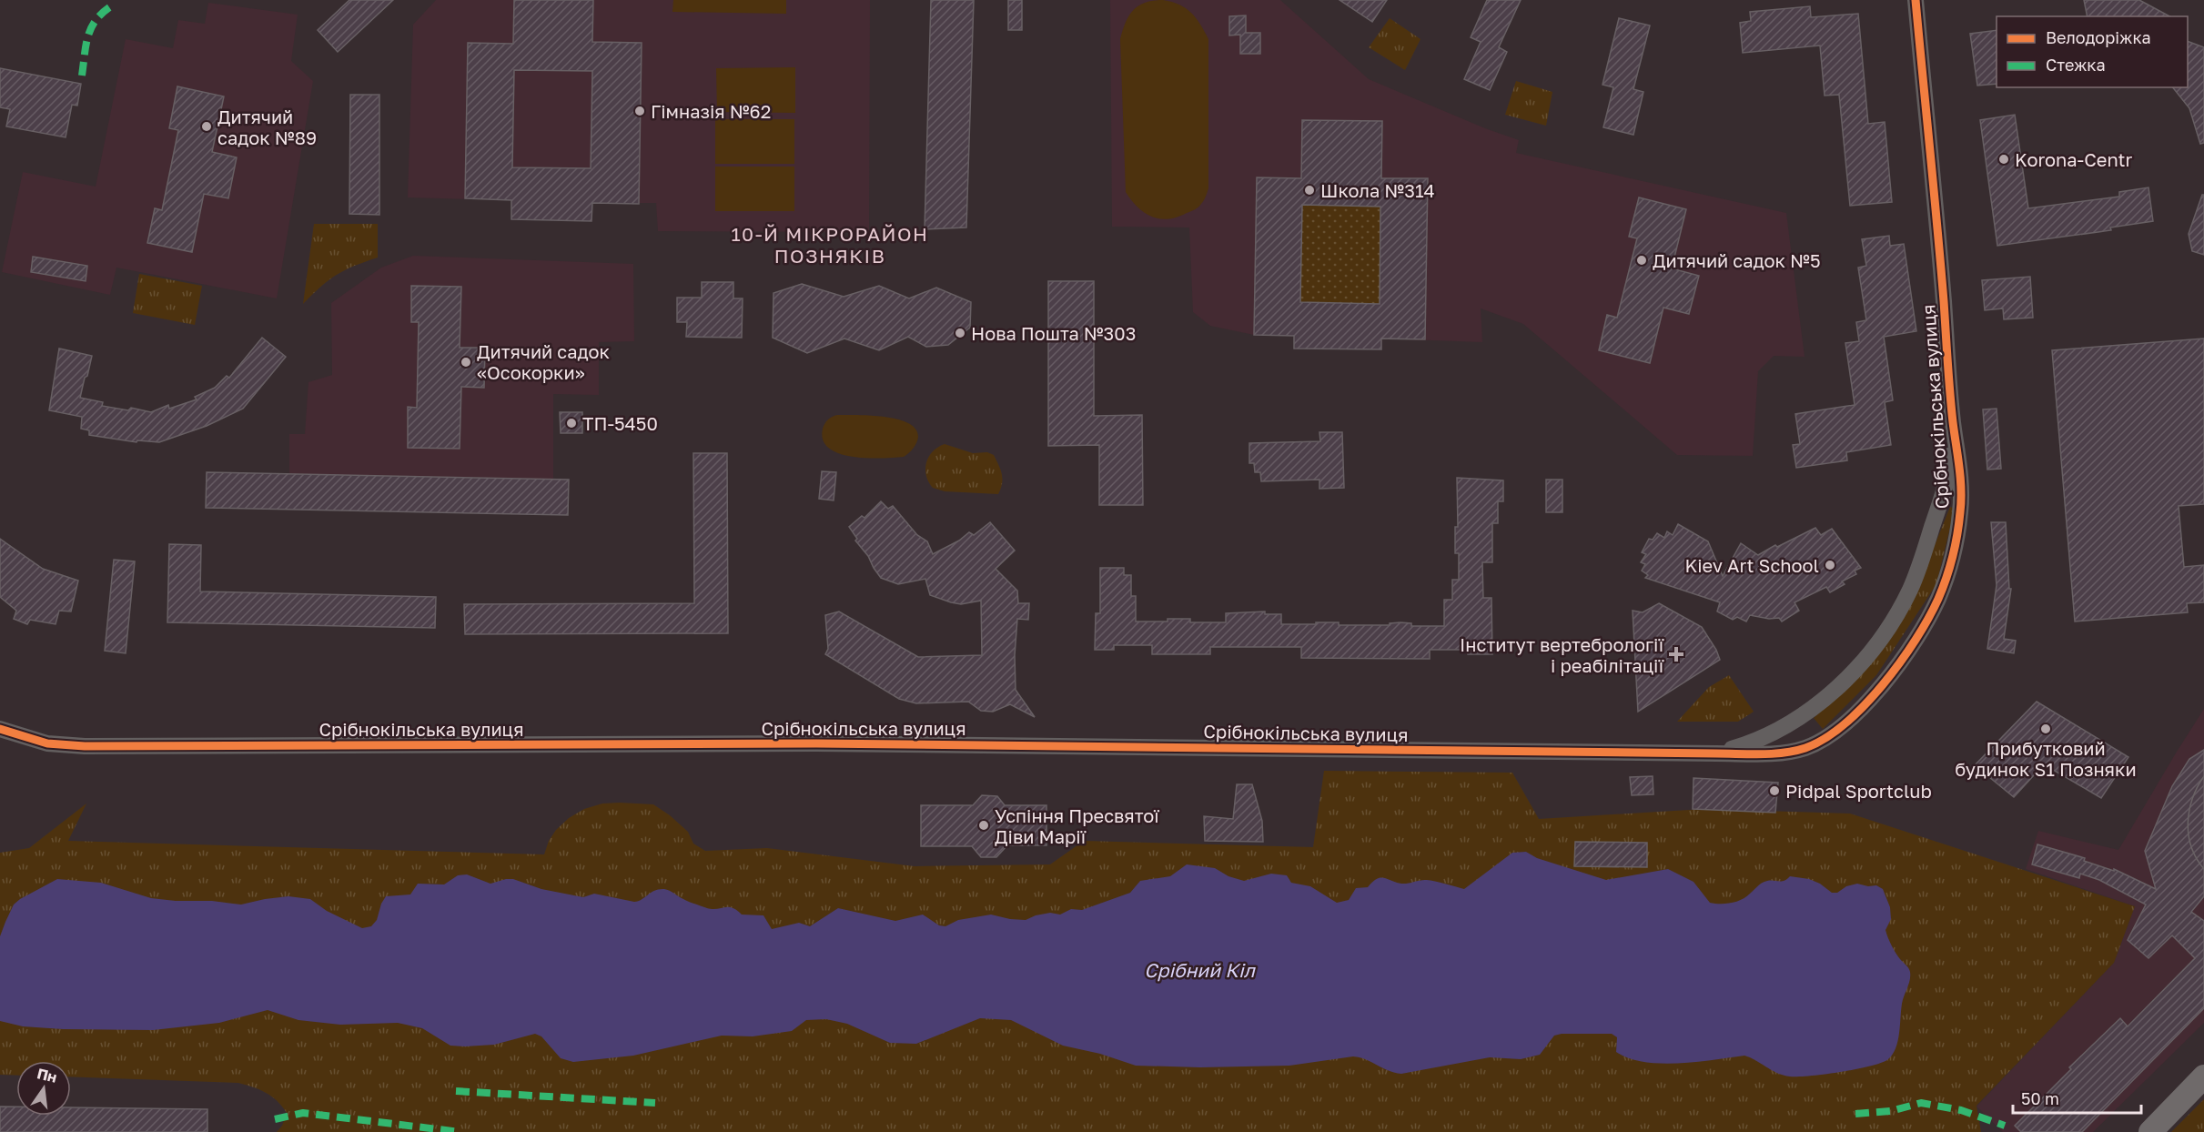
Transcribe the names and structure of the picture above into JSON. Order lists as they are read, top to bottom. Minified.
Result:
{"streets":{"street":["Срібнокільська вулиця"]},"districts":["10-Й МІКРОРАЙОН ПОЗНЯКІВ"],"water":["Срібний Кіл"],"places":{"other":["Гімназія №62","Дитячий садок №89","Korona-Centr","Школа №314","Дитячий садок №5","Нова Пошта №303","Дитячий садок «Осокорки»","ТП-5450","Kiev Art School","Прибутковий будинок S1 Позняки","Pidpal Sportclub","Успіння Пресвятої Діви Марії"],"health":["Інститут вертебрології і реабілітації"]},"legend":["Велодоріжка","Стежка"],"scale_bar":"50 m","north":"top"}
